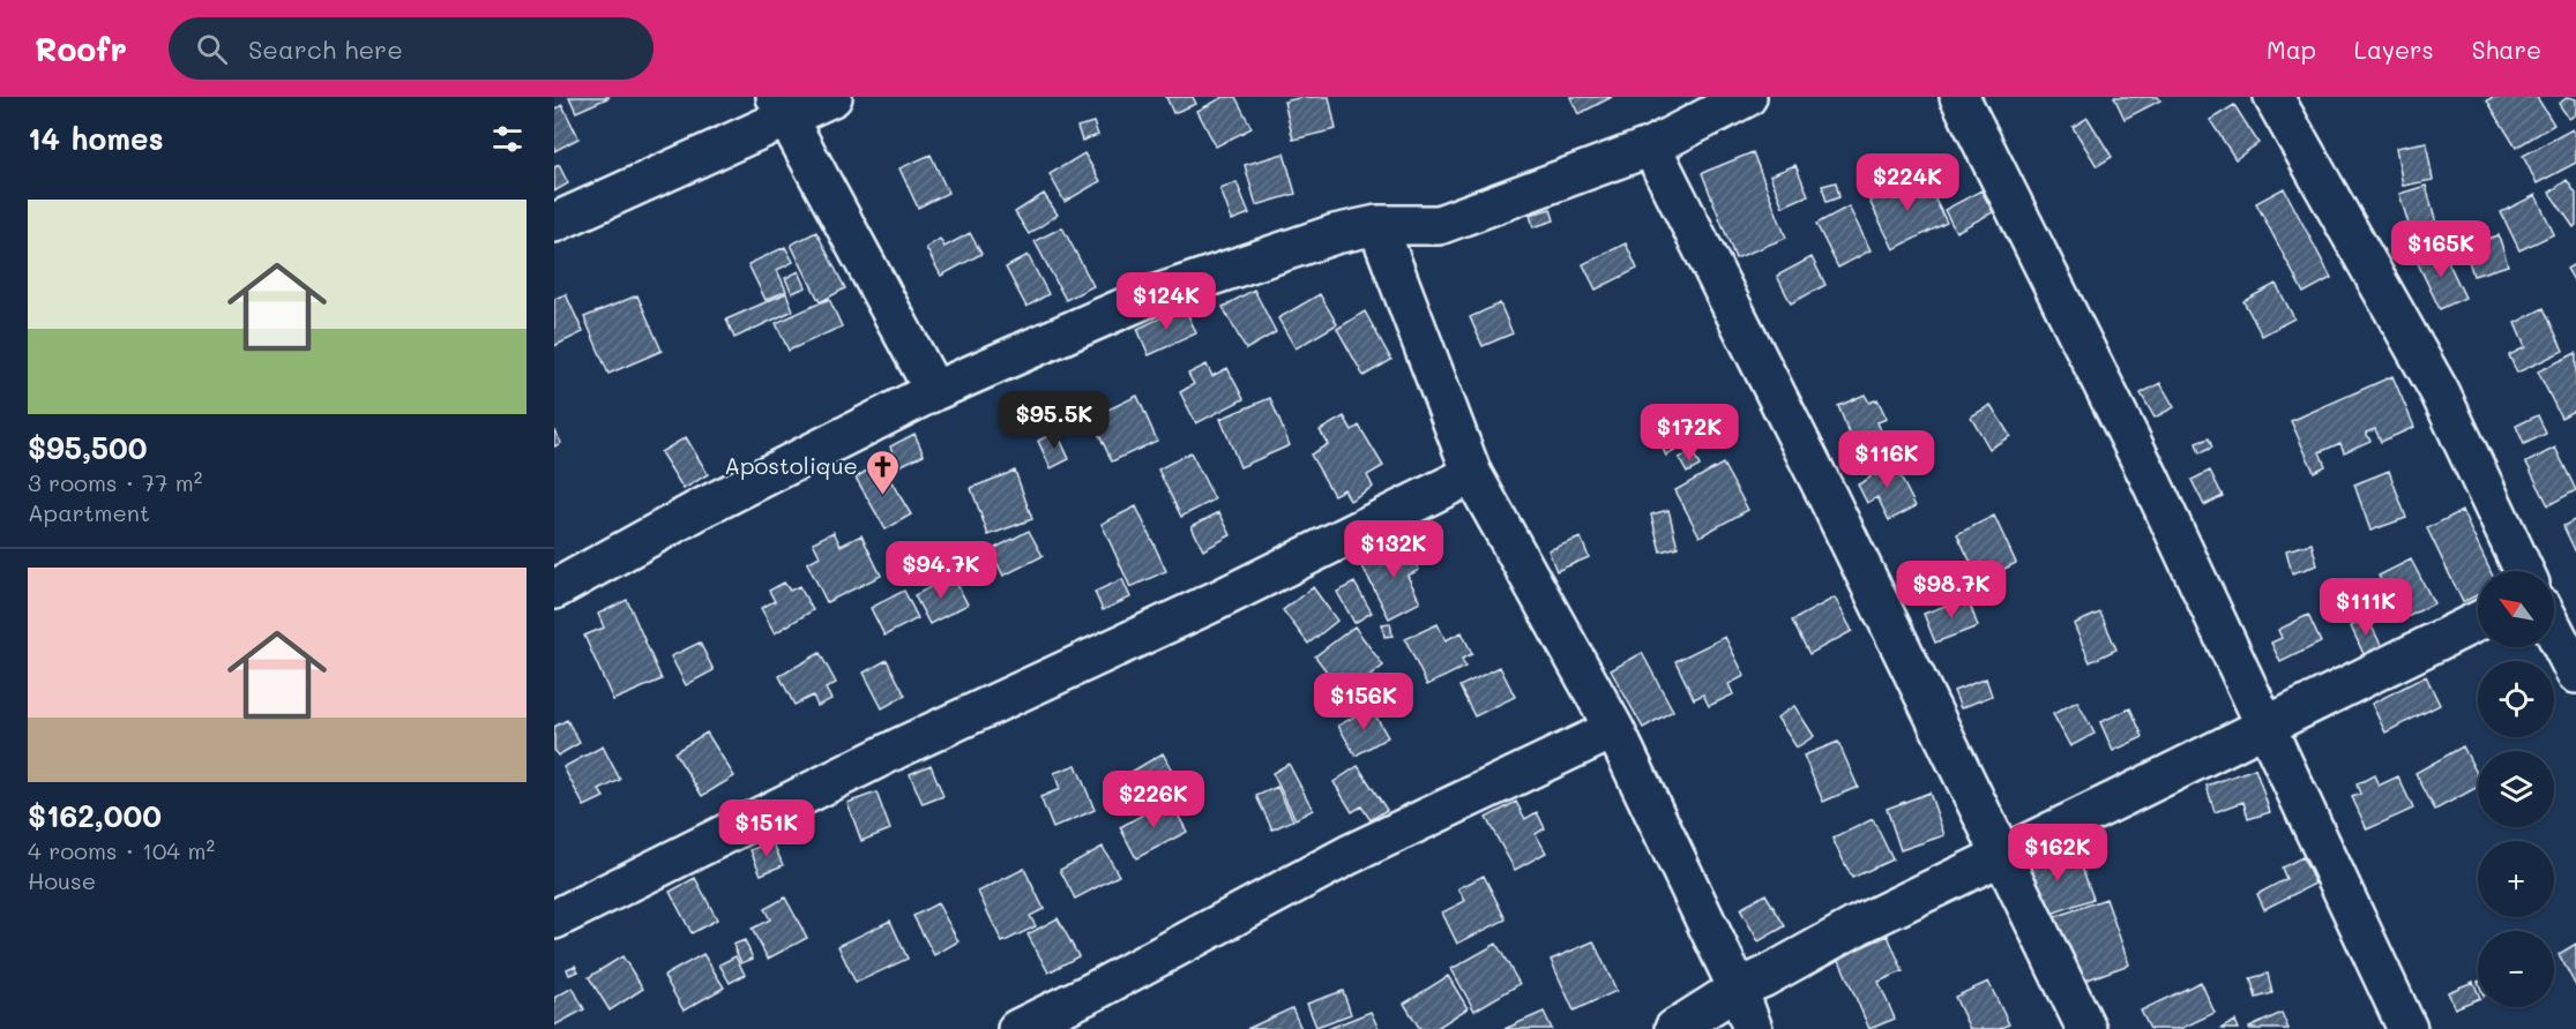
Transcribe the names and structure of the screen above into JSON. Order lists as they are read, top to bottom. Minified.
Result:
{"places":{"church":["Apostolique"]},"north":"top left","page":{"header":"Roofr","search":"Search here","nav":["Map","Layers","Share"],"heading":"14 homes","price":["$224K","$165K","$124K","$95.5K","$172K","$116K","$132K","$94.7K","$98.7K","$111K","$156K","$226K","$151K","$162K"],"list":[{"name":"$95,500","note":"3 rooms · 77 m² · Apartment"},{"name":"$162,000","note":"4 rooms · 104 m² · House"}],"map_buttons":["+","−"]}}
